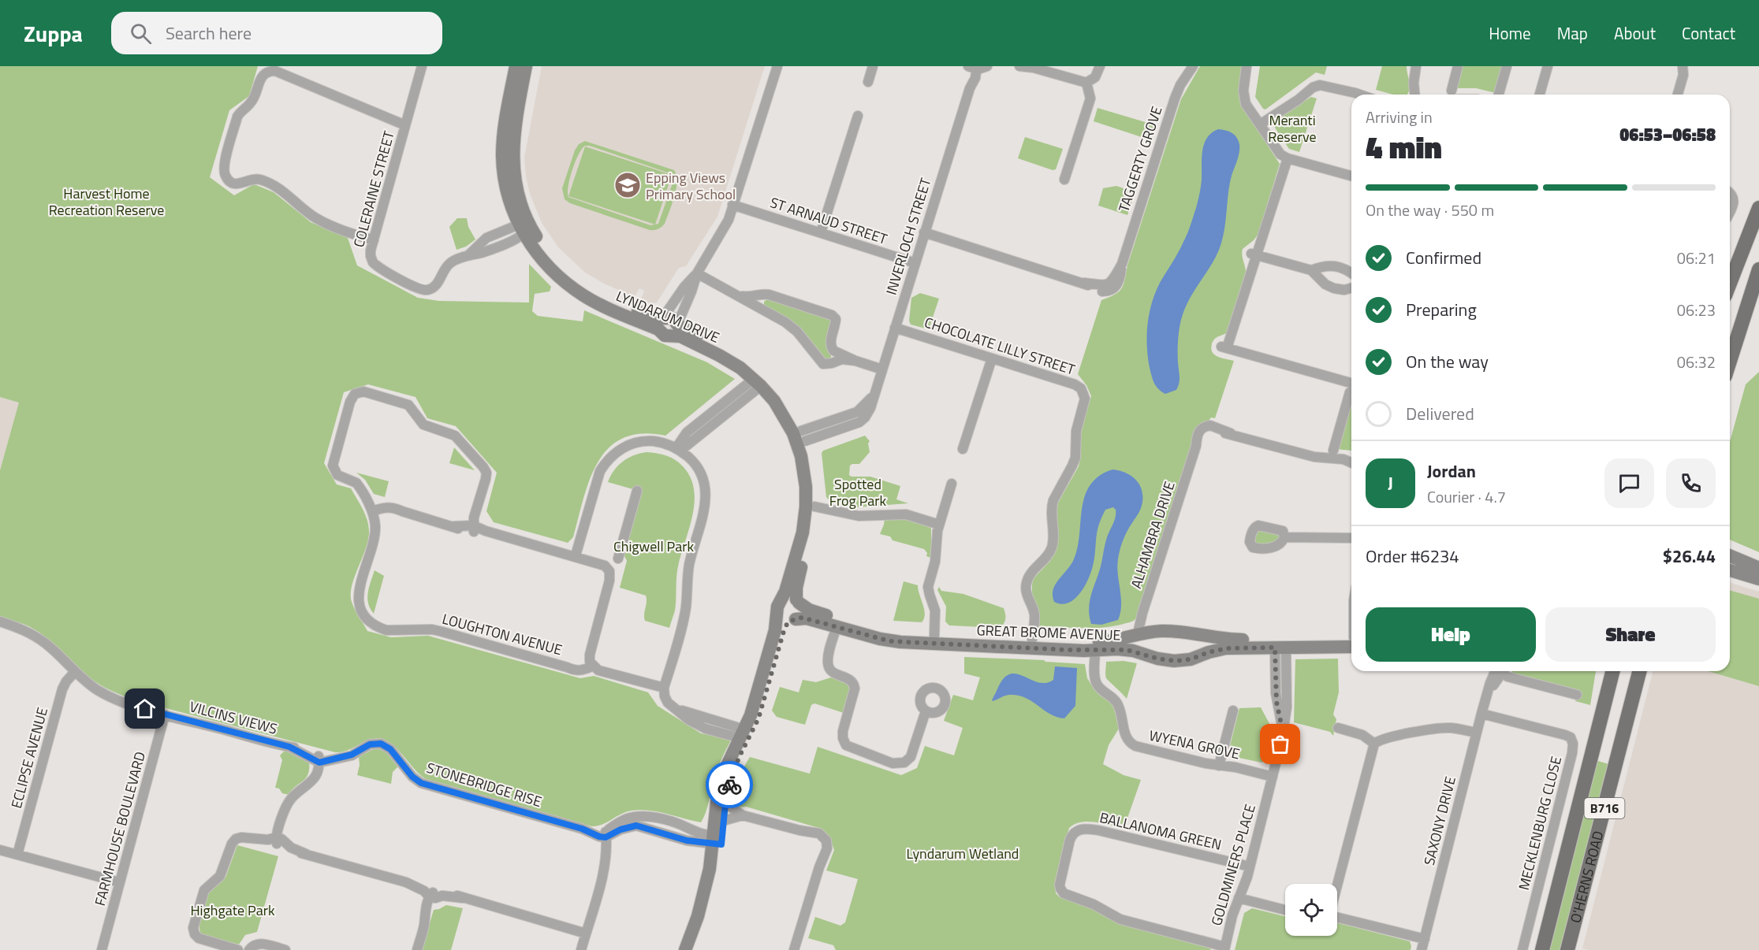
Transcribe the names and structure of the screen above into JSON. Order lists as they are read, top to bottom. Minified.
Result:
{"streets":{"main road":["B716","O'HERNS ROAD"],"street":["TAGGERTY GROVE","COLERAINE STREET","ST ARNAUD STREET","INVERLOCH STREET","LYNDARUM DRIVE","CHOCOLATE LILLY STREET","ALHAMBRA DRIVE","GREAT BROME AVENUE","LOUGHTON AVENUE","VILCINS VIEWS","WYENA GROVE","ECLIPSE AVENUE","STONEBRIDGE RISE","SAXONY DRIVE","MECKLENBURG CLOSE","FARMHOUSE BOULEVARD","BALLANOMA GREEN","GOLDMINERS PLACE"]},"crossings":[["TAGGERTY GROVE","INVERLOCH STREET"],["COLERAINE STREET","LYNDARUM DRIVE"],["ST ARNAUD STREET","INVERLOCH STREET"],["INVERLOCH STREET","LYNDARUM DRIVE"],["INVERLOCH STREET","CHOCOLATE LILLY STREET"],["LYNDARUM DRIVE","GREAT BROME AVENUE"],["CHOCOLATE LILLY STREET","GREAT BROME AVENUE"],["ALHAMBRA DRIVE","GREAT BROME AVENUE"],["GREAT BROME AVENUE","WYENA GROVE"],["GREAT BROME AVENUE","GOLDMINERS PLACE"],["VILCINS VIEWS","ECLIPSE AVENUE"],["VILCINS VIEWS","STONEBRIDGE RISE"],["VILCINS VIEWS","FARMHOUSE BOULEVARD"],["WYENA GROVE","GOLDMINERS PLACE"],["SAXONY DRIVE","MECKLENBURG CLOSE"],["BALLANOMA GREEN","GOLDMINERS PLACE"]],"parks":["Meranti Reserve","Harvest Home Recreation Reserve","Spotted Frog Park","Chigwell Park","Lyndarum Wetland","Highgate Park"],"places":{"school or university":["Epping Views Primary School"]},"page":{"header":"Zuppa","search":"Search here","nav":["Home","Map","About","Contact"],"heading":["4 min","Arriving in","06:53–06:58"],"panel":["Jordan","Courier · 4.7","Order #6234","$26.44"],"bar":"On the way · 550 m","list":[["Confirmed","06:21"],["Preparing","06:23"],["On the way","06:32"],"Delivered"],"round":"J","buttons":["Help","Share"]}}
